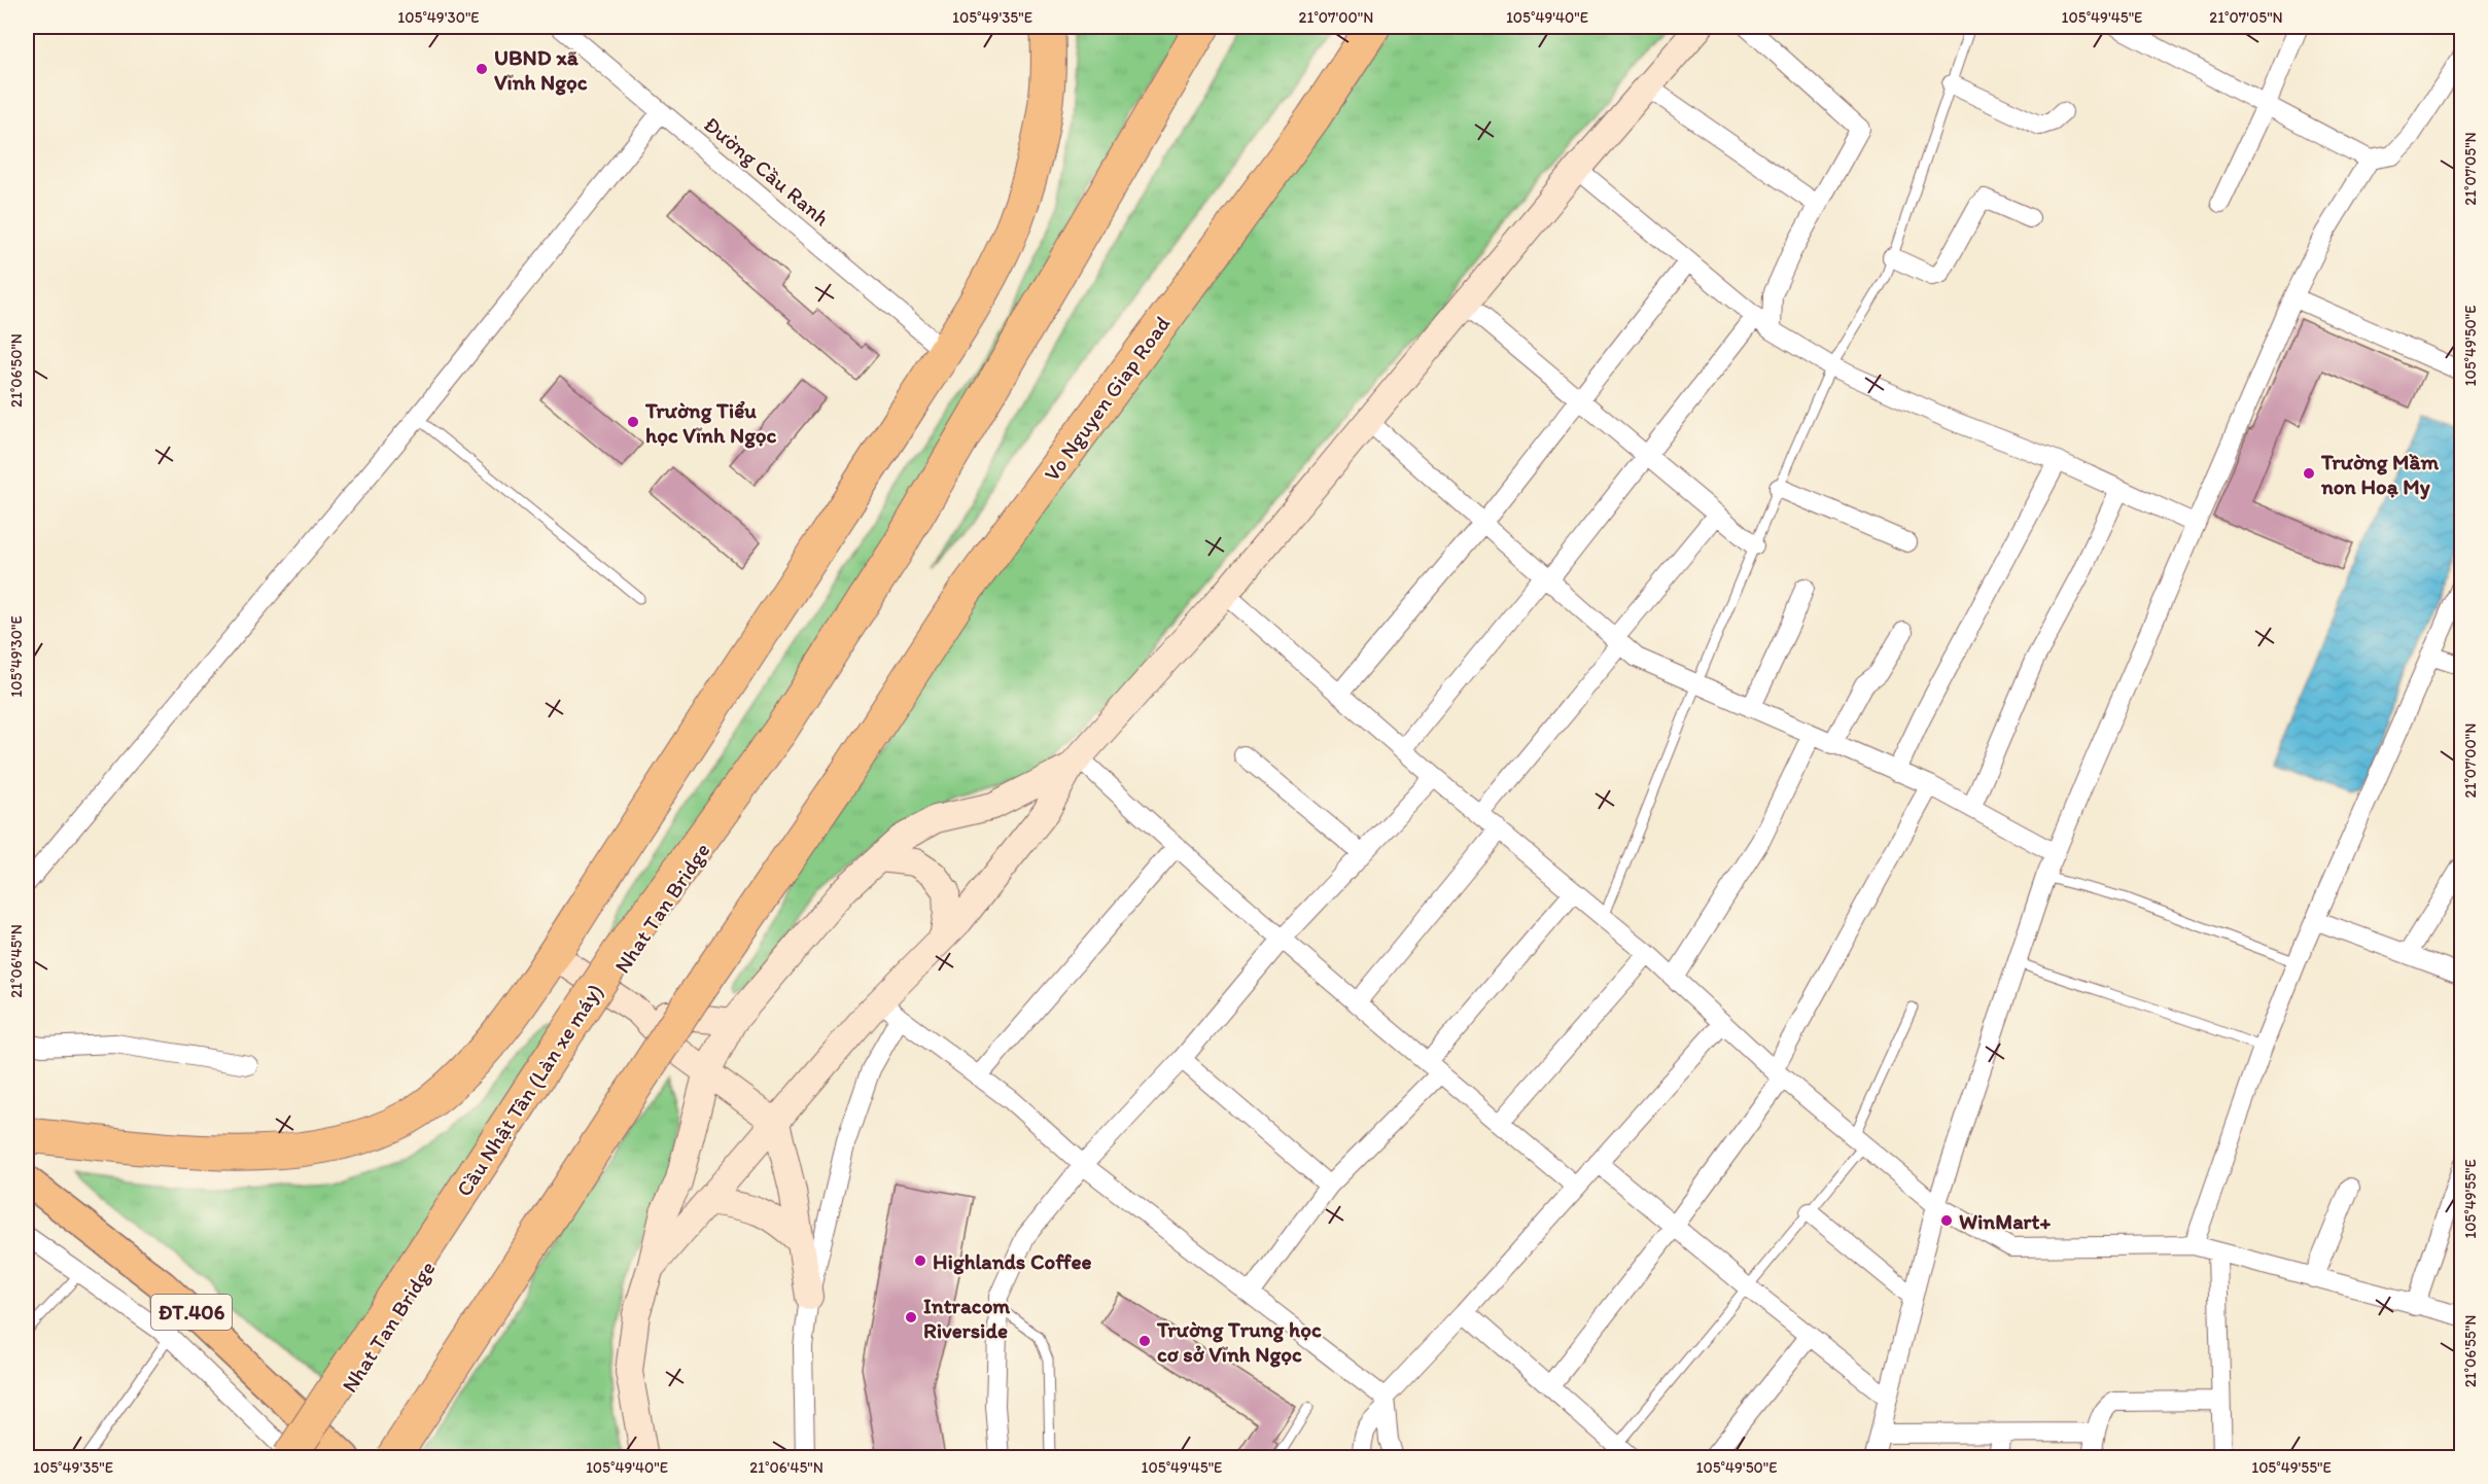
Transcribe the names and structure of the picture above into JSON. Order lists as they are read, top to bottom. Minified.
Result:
{"streets":{"highway":["Vo Nguyen Giap Road","Nhat Tan Bridge","Cầu Nhật Tân (Làn xe máy)"],"main road":["ĐT.406"],"street":["Đường Cầu Ranh"]},"crossings":[["Nhat Tan Bridge","Cầu Nhật Tân (Làn xe máy)"]],"places":["UBND xã Vĩnh Ngọc","Trường Tiểu học Vĩnh Ngọc","Trường Mầm non Hoạ My","WinMart+","Highlands Coffee","Intracom Riverside","Trường Trung học cơ sở Vĩnh Ngọc"],"coordinates":["105°49'30\"E","105°49'35\"E","21°07'00\"N","105°49'40\"E","105°49'45\"E","21°07'05\"N","105°49'50\"E","21°06'50\"N","21°06'45\"N","105°49'55\"E","21°06'55\"N"]}
